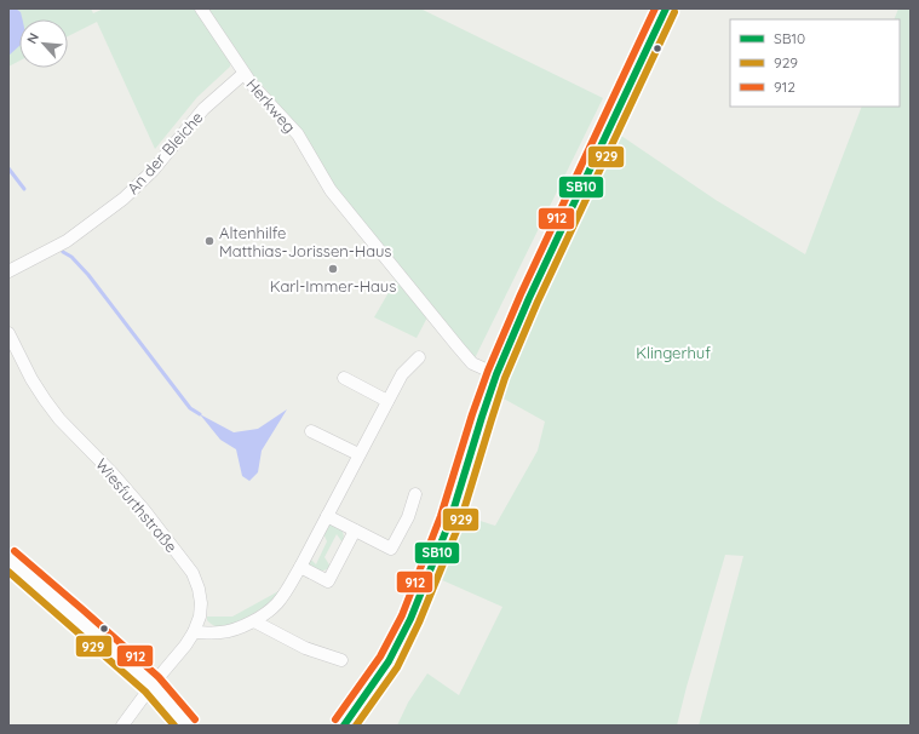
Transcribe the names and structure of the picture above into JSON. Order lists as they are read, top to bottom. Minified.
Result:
{"streets":{"street":["Herkweg","An der Bleiche","Wiesfurthstraße"]},"crossings":[["Herkweg","An der Bleiche"]],"parks":["Klingerhuf"],"places":["Altenhilfe Matthias-Jorissen-Haus","Karl-Immer-Haus"],"lines":["transit line SB10","transit line 912","transit line 929"],"legend":["SB10","929","912"],"north":"top left"}
